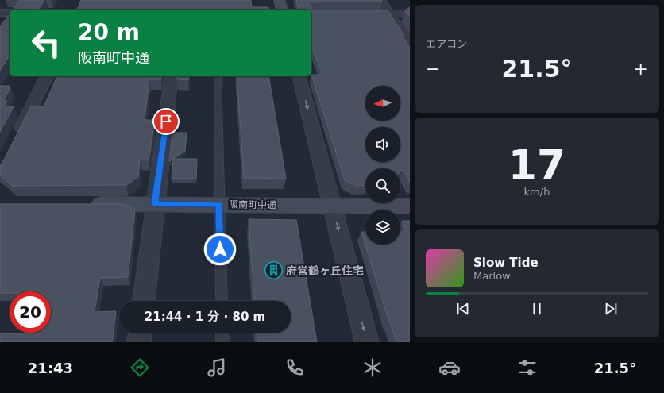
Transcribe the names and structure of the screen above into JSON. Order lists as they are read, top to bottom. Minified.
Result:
{"streets":{"street":["阪南町中通"]},"places":{"building":["府営鶴ヶ丘住宅"]},"north":"left","page":{"tile":["エアコン",["17","km/h"]],"turn":["20 m","阪南町中通"],"heat":["−","21.5°","+"],"song":["Slow Tide","Marlow"],"limit":"20","trip":"21:44 · 1 分 · 80 m","tabs":["21:43","21.5°"]}}
